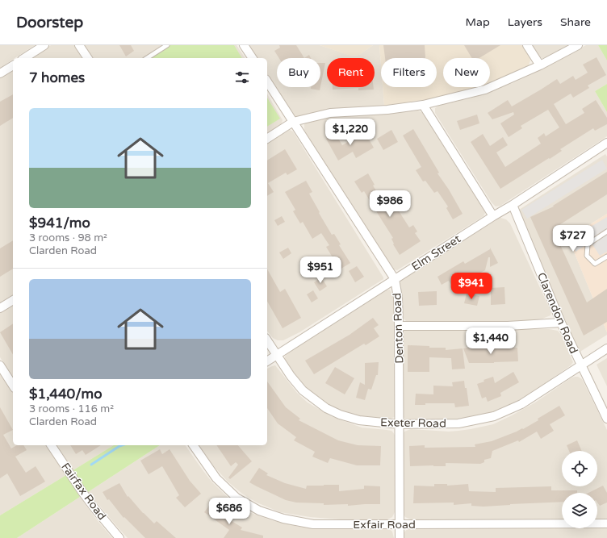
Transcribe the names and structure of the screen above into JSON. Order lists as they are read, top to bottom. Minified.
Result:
{"streets":{"street":["Elm Street","Clarendon Road","Denton Road","Exeter Road","Fairfax Road","Exfair Road"]},"crossings":[["Elm Street","Clarendon Road"],["Elm Street","Denton Road"],["Elm Street","Exeter Road"],["Clarendon Road","Exeter Road"],["Denton Road","Exeter Road"],["Denton Road","Exfair Road"]],"page":{"header":"Doorstep","nav":["Map","Layers","Share"],"chip":["Buy","Rent","Filters","New"],"heading":"7 homes","list":[{"name":"$941/mo","note":"3 rooms · 98 m² · Clarden Road"},{"name":"$1,440/mo","note":"3 rooms · 116 m² · Clarden Road"}],"price":["$1,220","$986","$727","$951","$941","$1,440","$686"]}}
